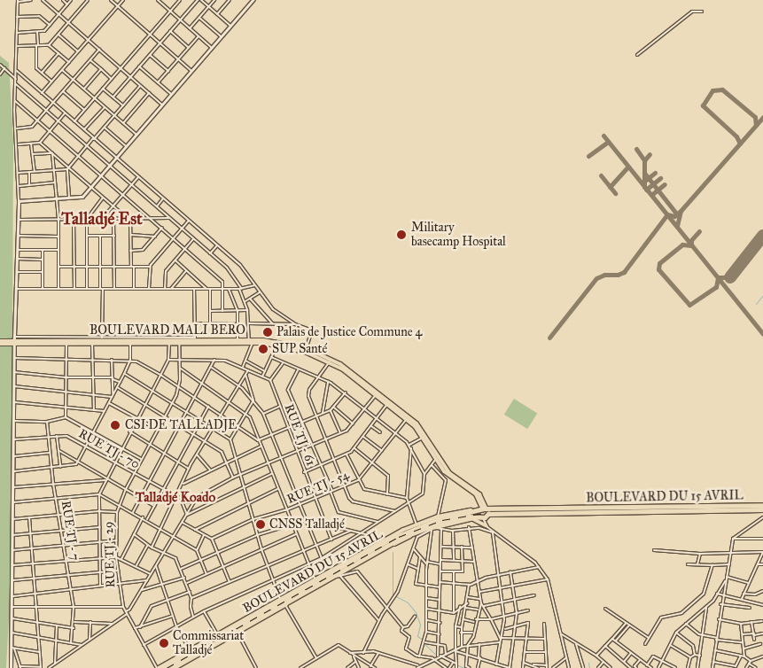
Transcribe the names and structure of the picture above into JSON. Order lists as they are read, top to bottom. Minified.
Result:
{"streets":{"highway":["BOULEVARD DU 15 AVRIL"],"main road":["BOULEVARD MALI BERO"],"street":["RUE TJ - 61","RUE TJ - 70","RUE TJ - 54","RUE TJ - 7","RUE TJ - 29"]},"crossings":[["BOULEVARD MALI BERO","RUE TJ - 54"],["BOULEVARD MALI BERO","BOULEVARD DU 15 AVRIL"],["BOULEVARD MALI BERO","RUE TJ - 29"],["RUE TJ - 61","RUE TJ - 54"],["RUE TJ - 70","RUE TJ - 7"],["RUE TJ - 70","RUE TJ - 29"],["BOULEVARD DU 15 AVRIL","RUE TJ - 29"]],"districts":["Talladjé Est","Talladjé Koado"],"places":["Military basecamp Hospital","Palais de Justice Commune 4","SUP Santé","CSI DE TALLADJE","CNSS Talladjé","Commissariat Talladjé"]}
